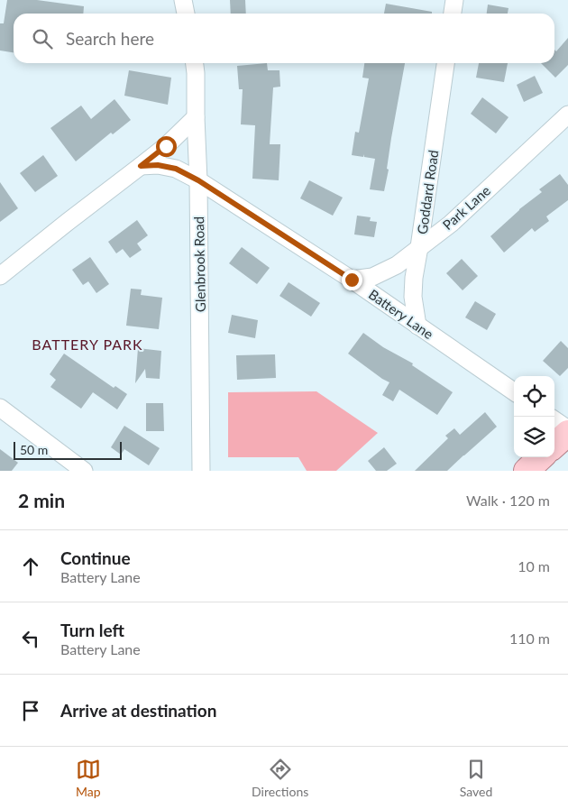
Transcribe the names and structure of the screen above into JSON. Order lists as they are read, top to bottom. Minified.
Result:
{"streets":{"street":["Goddard Road","Park Lane","Glenbrook Road","Battery Lane"]},"crossings":[["Goddard Road","Park Lane"],["Goddard Road","Battery Lane"],["Park Lane","Battery Lane"],["Glenbrook Road","Battery Lane"]],"districts":["BATTERY PARK"],"scale_bar":"50 m","page":{"search":"Search here","scale":"50 m","heading":["2 min","Walk · 120 m"],"list":[["Continue","Battery Lane","10 m"],["Turn left","Battery Lane","110 m"],"Arrive at destination"],"nav":["Map","Directions","Saved"]}}
